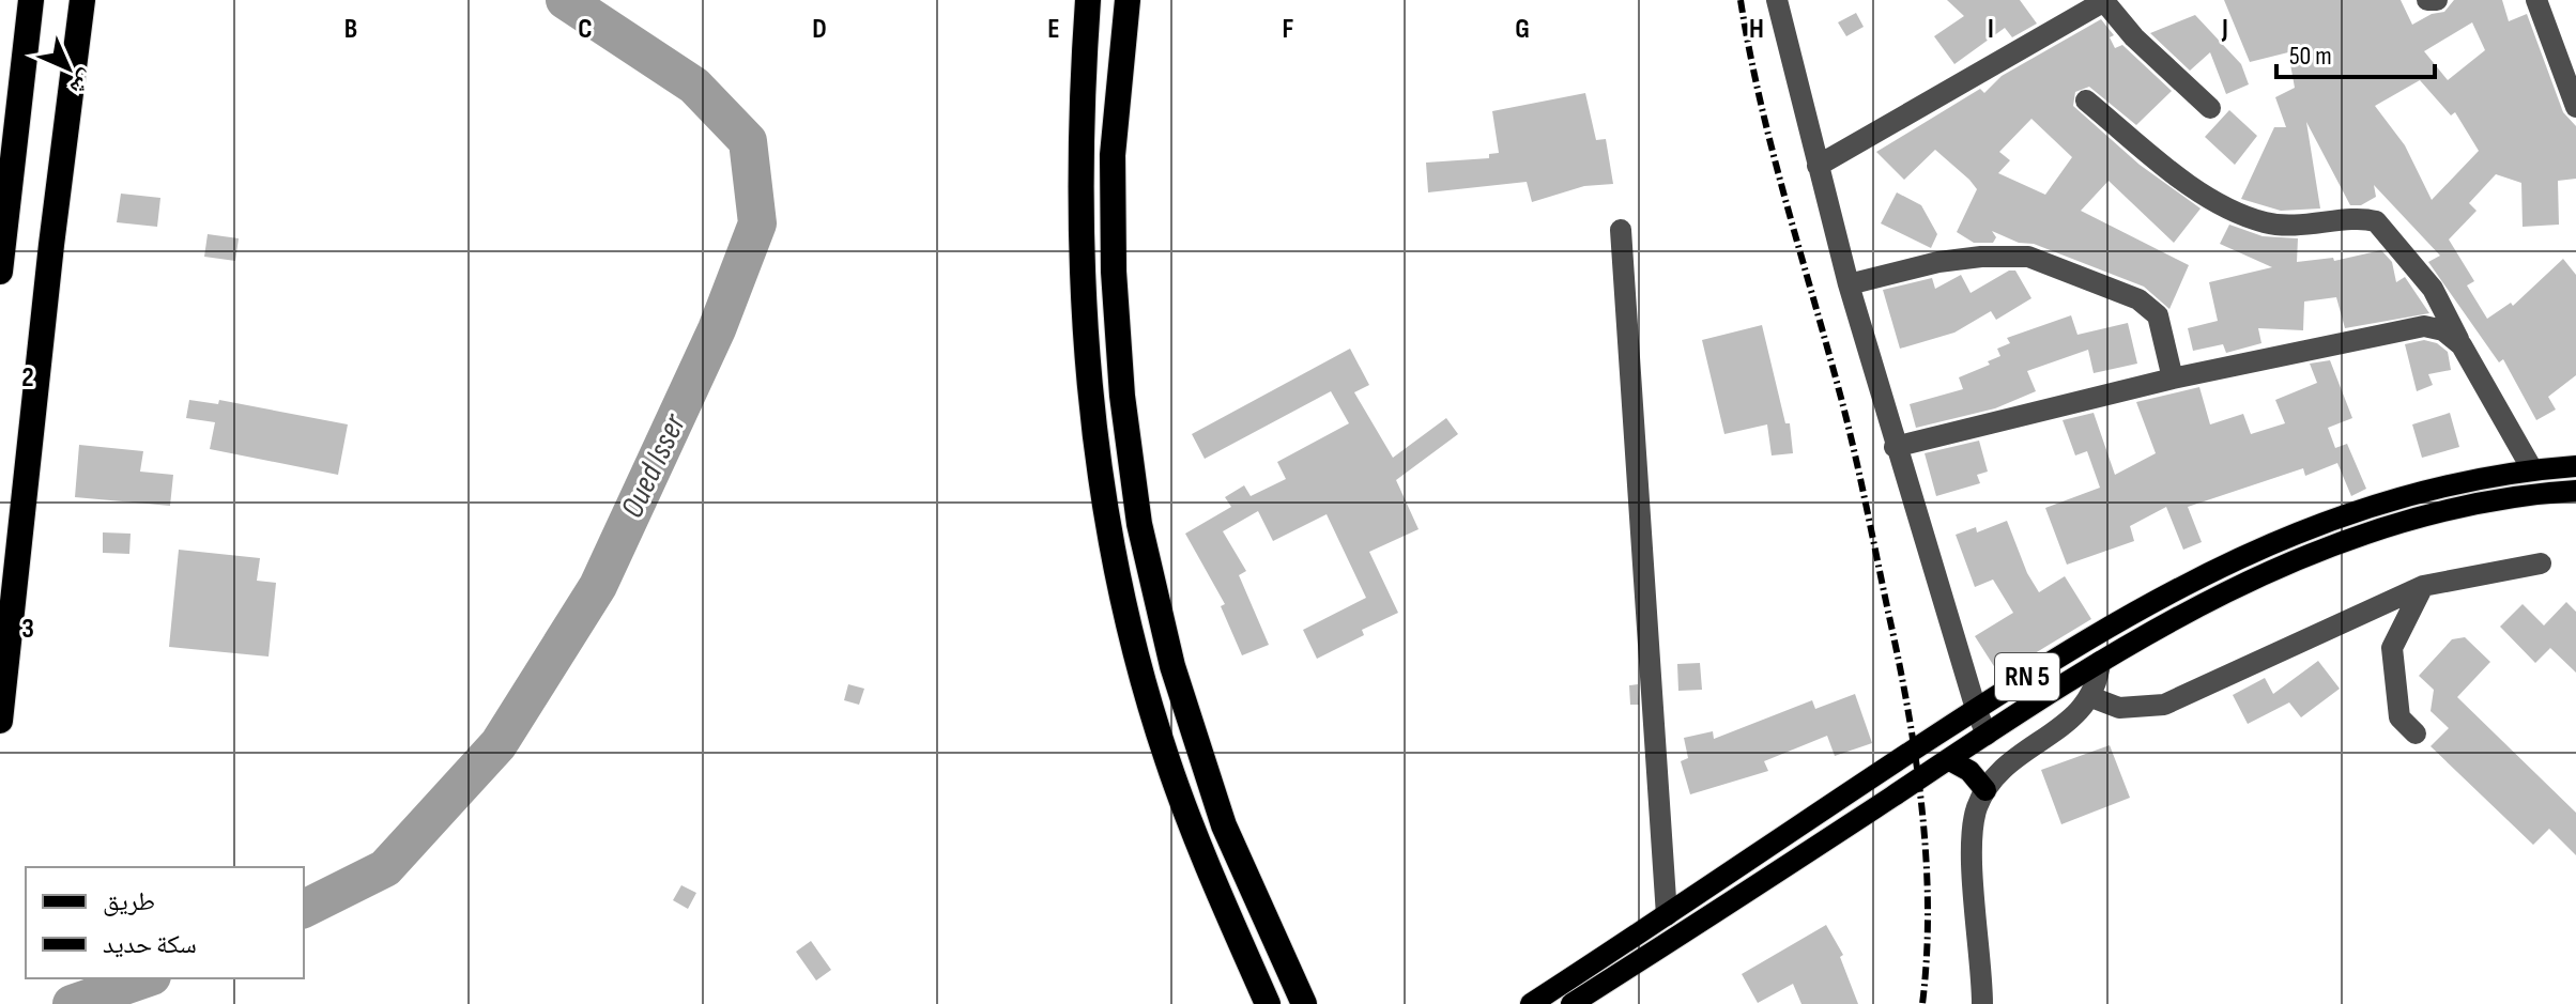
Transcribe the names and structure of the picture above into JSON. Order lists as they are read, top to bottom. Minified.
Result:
{"streets":{"main road":["RN 5"]},"water":["Oued Isser"],"legend":["طريق","سكة حديد"],"scale_bar":"50 m","north":"bottom right","grid":{"columns":["B","C","D","E","F","G","H","I","J"],"rows":["2","3"]}}
